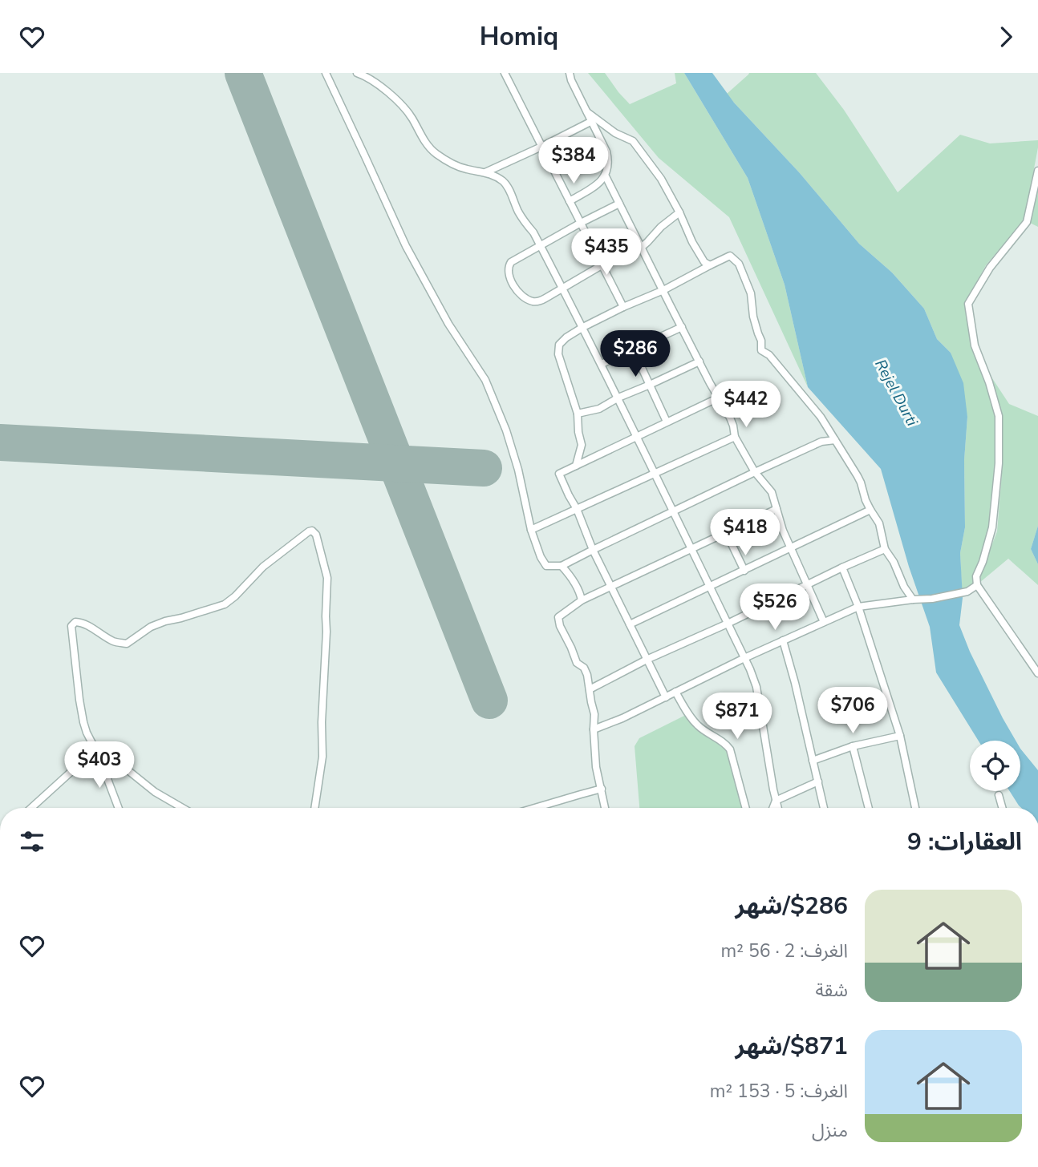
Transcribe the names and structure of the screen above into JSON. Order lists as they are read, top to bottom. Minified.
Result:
{"water":["Rejel Durti"],"page":{"header":"Homiq","price":["$384","$435","$286","$442","$418","$526","$706","$871","$403"],"heading":"العقارات: 9","list":[{"name":"$286/شهر","note":"الغرف: 2 · 56 m² · شقة"},{"name":"$871/شهر","note":"الغرف: 5 · 153 m² · منزل"}]}}
